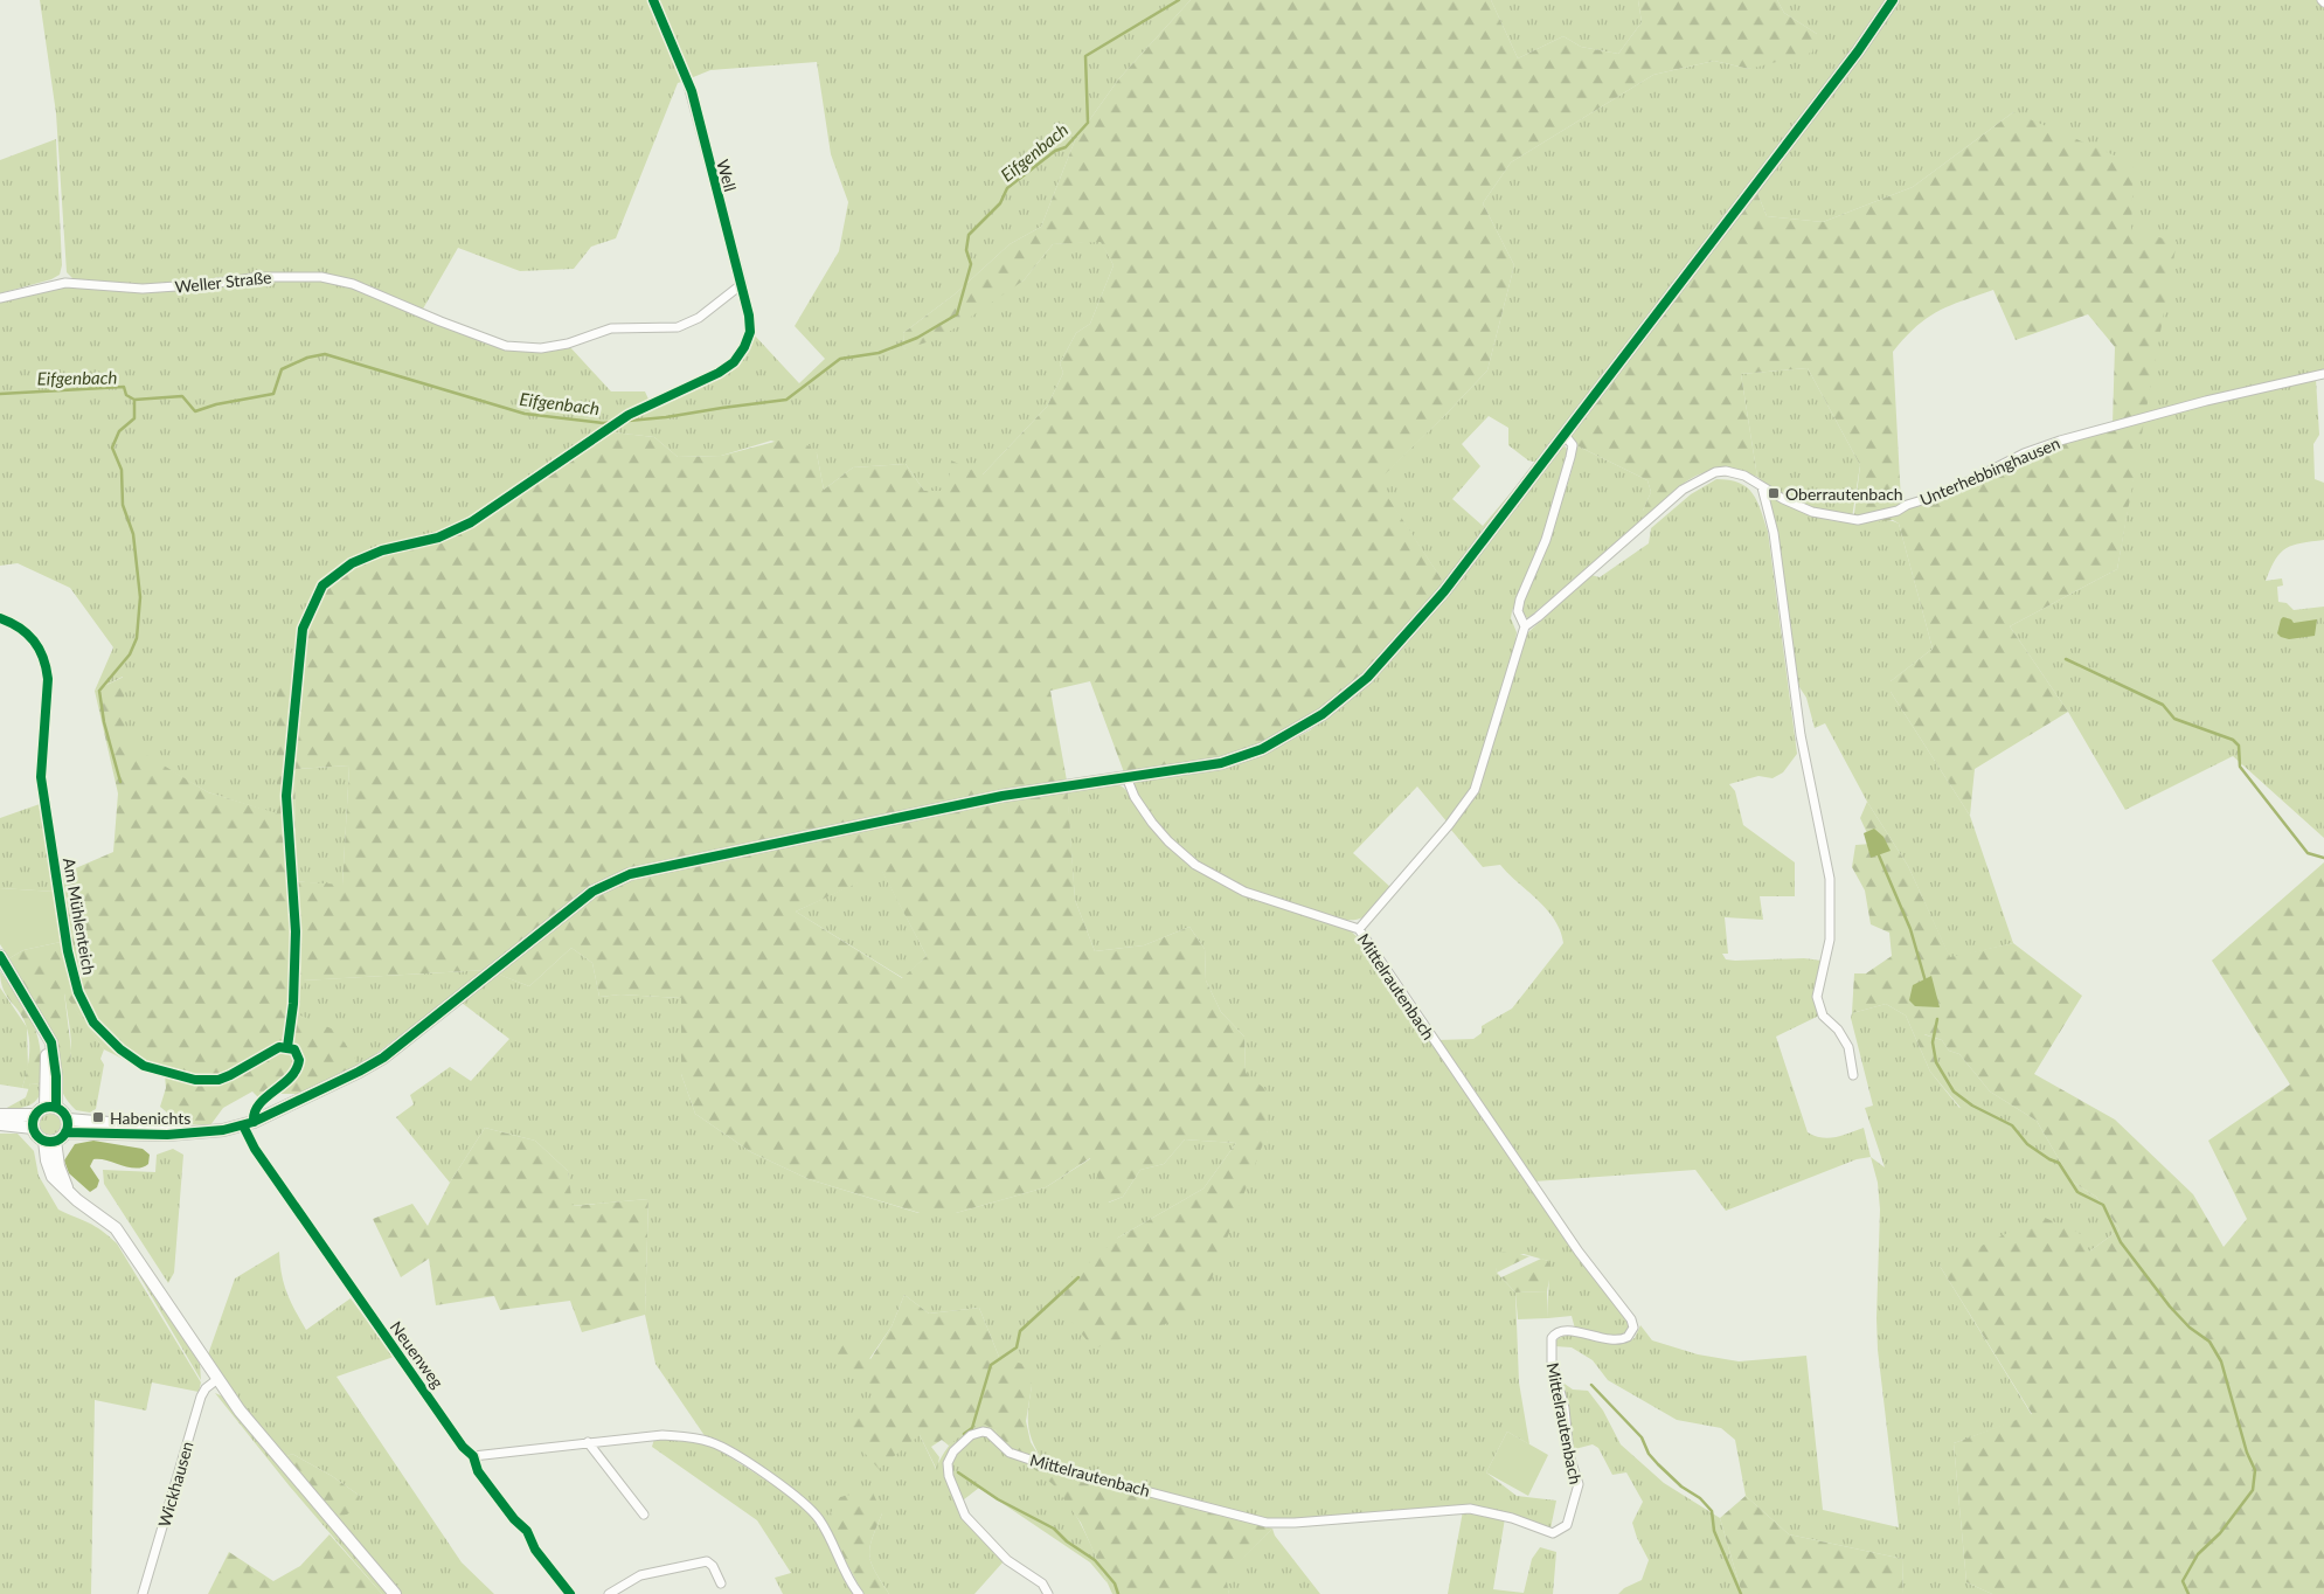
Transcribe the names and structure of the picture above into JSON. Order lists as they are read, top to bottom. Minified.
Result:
{"streets":{"street":["Well","Weller Straße","Unterhebbinghausen","Am Mühlenteich","Mittelrautenbach","Neuenweg","Wickhausen"]},"crossings":[["Well","Weller Straße"],["Am Mühlenteich","Neuenweg"]],"water":["Eifgenbach"],"places":{"transit":["Oberrautenbach","Habenichts"]}}
